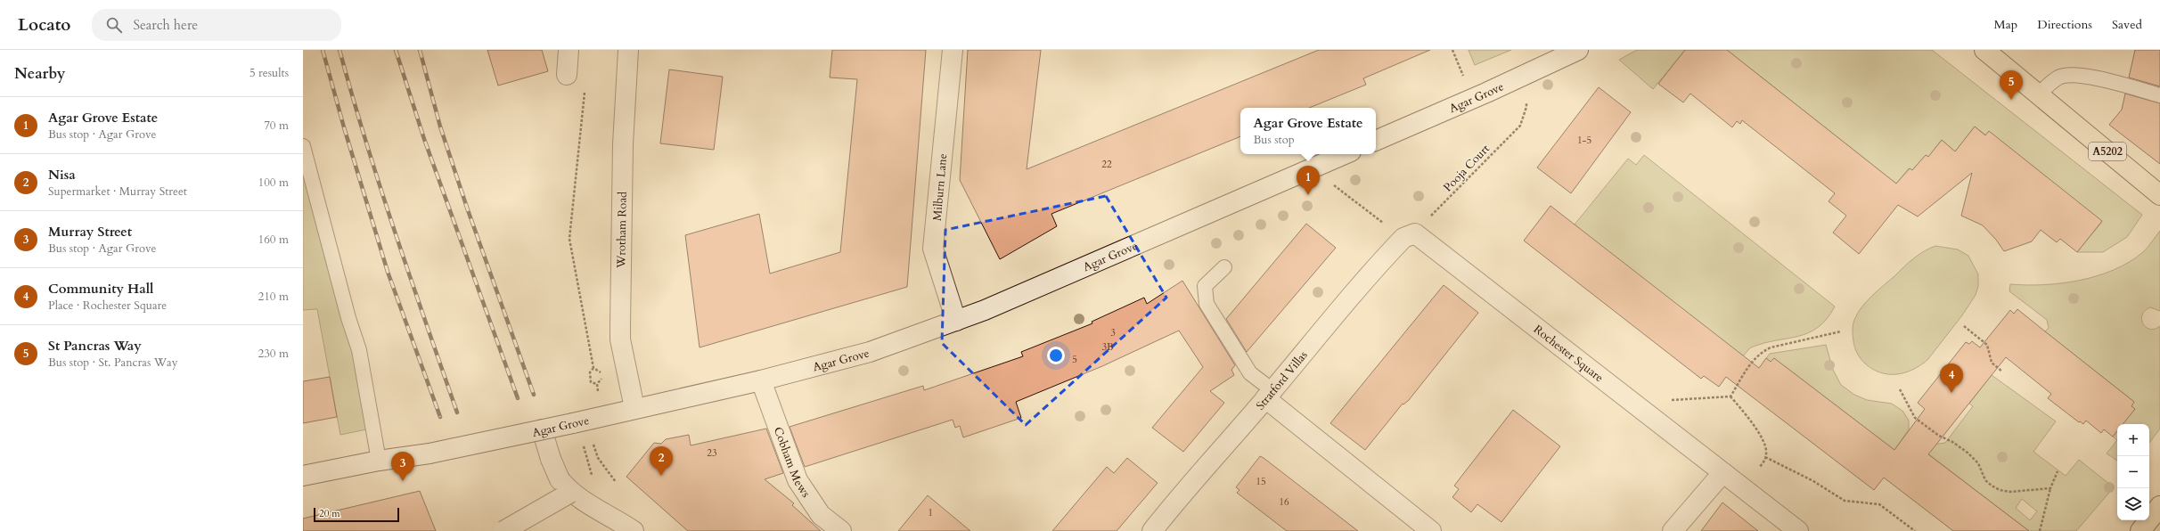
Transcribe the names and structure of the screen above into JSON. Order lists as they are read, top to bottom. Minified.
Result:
{"streets":{"main road":["A5202"],"street":["Agar Grove","Milburn Lane","Wrotham Road","Rochester Square","Stratford Villas","Cobham Mews"],"path":["Pooja Court"]},"crossings":[["Agar Grove","Milburn Lane"],["Agar Grove","Wrotham Road"],["Agar Grove","Cobham Mews"],["Pooja Court","Rochester Square"],["Pooja Court","Stratford Villas"],["Rochester Square","Stratford Villas"]],"house_numbers":["1-5","22","3","3B","5","23","15","16","1"],"scale_bar":"20 m","page":{"header":"Locato","search":"Search here","nav":["Map","Directions","Saved"],"heading":["Nearby","5 results"],"pins":["5","1","4","2","3"],"list":[{"mark":"1","name":"Agar Grove Estate","note":"Bus stop · Agar Grove","value":"70 m"},{"mark":"2","name":"Nisa","note":"Supermarket · Murray Street","value":"100 m"},{"mark":"3","name":"Murray Street","note":"Bus stop · Agar Grove","value":"160 m"},{"mark":"4","name":"Community Hall","note":"Place · Rochester Square","value":"210 m"},{"mark":"5","name":"St Pancras Way","note":"Bus stop · St. Pancras Way","value":"230 m"}],"popup":["Agar Grove Estate","Bus stop"],"map_buttons":["+","−"],"scale":"20 m"}}
